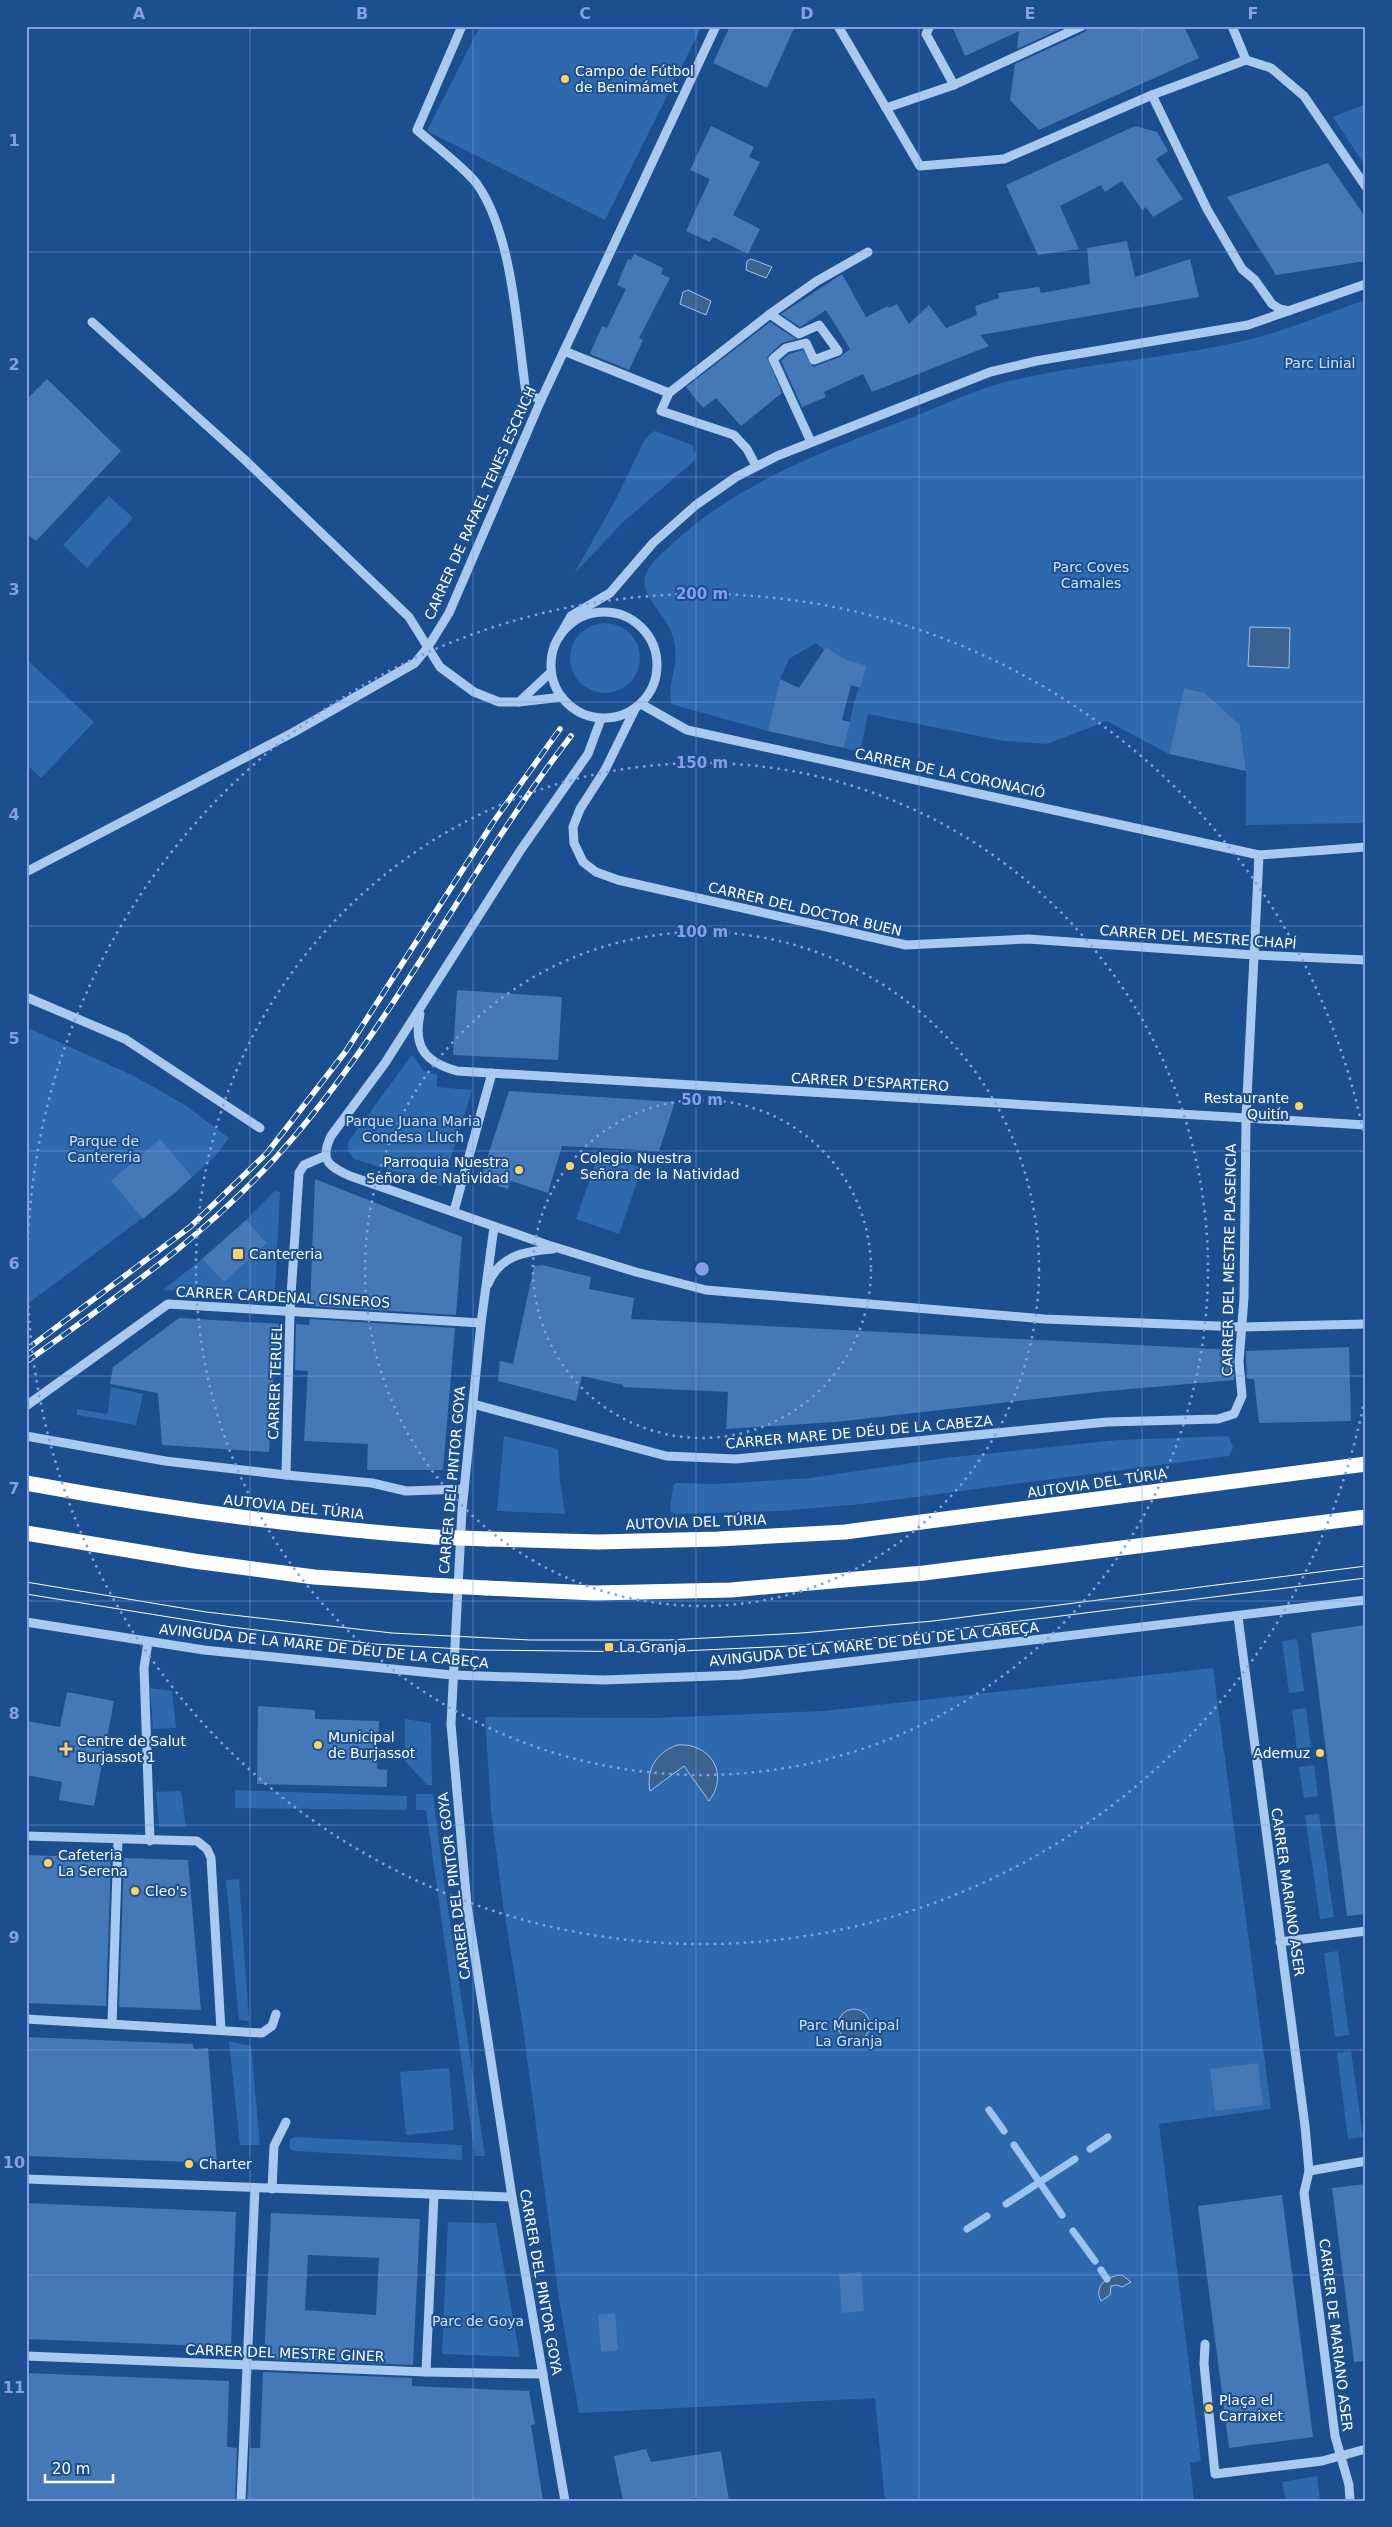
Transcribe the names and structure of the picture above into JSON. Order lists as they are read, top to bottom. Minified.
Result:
{"streets":{"highway":["AUTOVIA DEL TÚRIA"],"street":["CARRER DE RAFAEL TENES ESCRICH","CARRER DE LA CORONACIÓ","CARRER DEL DOCTOR BUEN","CARRER DEL MESTRE CHAPÍ","CARRER D'ESPARTERO","CARRER DEL MESTRE PLASENCIA","CARRER CARDENAL CISNEROS","CARRER TERUEL","CARRER MARE DE DÉU DE LA CABEZA","CARRER DEL PINTOR GOYA","AVINGUDA DE LA MARE DE DÉU DE LA CABEÇA","CARRER MARIANO ASER","CARRER DE MARIANO ASER","CARRER DEL MESTRE GINER"]},"crossings":[["CARRER DE LA CORONACIÓ","CARRER DEL DOCTOR BUEN"],["CARRER DE LA CORONACIÓ","CARRER DEL MESTRE PLASENCIA"],["CARRER DEL DOCTOR BUEN","CARRER DEL MESTRE CHAPÍ"],["CARRER DEL MESTRE CHAPÍ","CARRER DEL MESTRE PLASENCIA"],["CARRER D'ESPARTERO","CARRER DEL MESTRE PLASENCIA"],["CARRER DEL MESTRE PLASENCIA","CARRER MARE DE DÉU DE LA CABEZA"],["CARRER CARDENAL CISNEROS","CARRER TERUEL"],["CARRER CARDENAL CISNEROS","CARRER DEL PINTOR GOYA"],["CARRER MARE DE DÉU DE LA CABEZA","CARRER DEL PINTOR GOYA"],["CARRER DEL PINTOR GOYA","AVINGUDA DE LA MARE DE DÉU DE LA CABEÇA"],["CARRER DEL PINTOR GOYA","CARRER DEL MESTRE GINER"],["AVINGUDA DE LA MARE DE DÉU DE LA CABEÇA","CARRER MARIANO ASER"],["CARRER MARIANO ASER","CARRER DE MARIANO ASER"]],"parks":["Parc Linial","Parc Coves Camales","Parque Juana Maria Condesa Lluch","Parque de Cantereria","Parc Municipal La Granja","Parc de Goya"],"places":{"other":["Campo de Fútbol de Benimámet","Restaurante Quitín","Colegio Nuestra Señora de la Natividad","Parroquia Nuestra Señora de Natividad","Municipal de Burjassot","Ademuz","Cafeteria La Serena","Cleo's","Charter","Plaça el Carraixet"],"transit":["Cantereria","La Granja"],"health":["Centre de Salut Burjassot 1"]},"scale_bar":"20 m","grid":{"columns":["A","B","C","D","E","F"],"rows":["1","2","3","4","5","6","7","8","9","10","11"]},"rings":["200 m","150 m","100 m","50 m"]}
